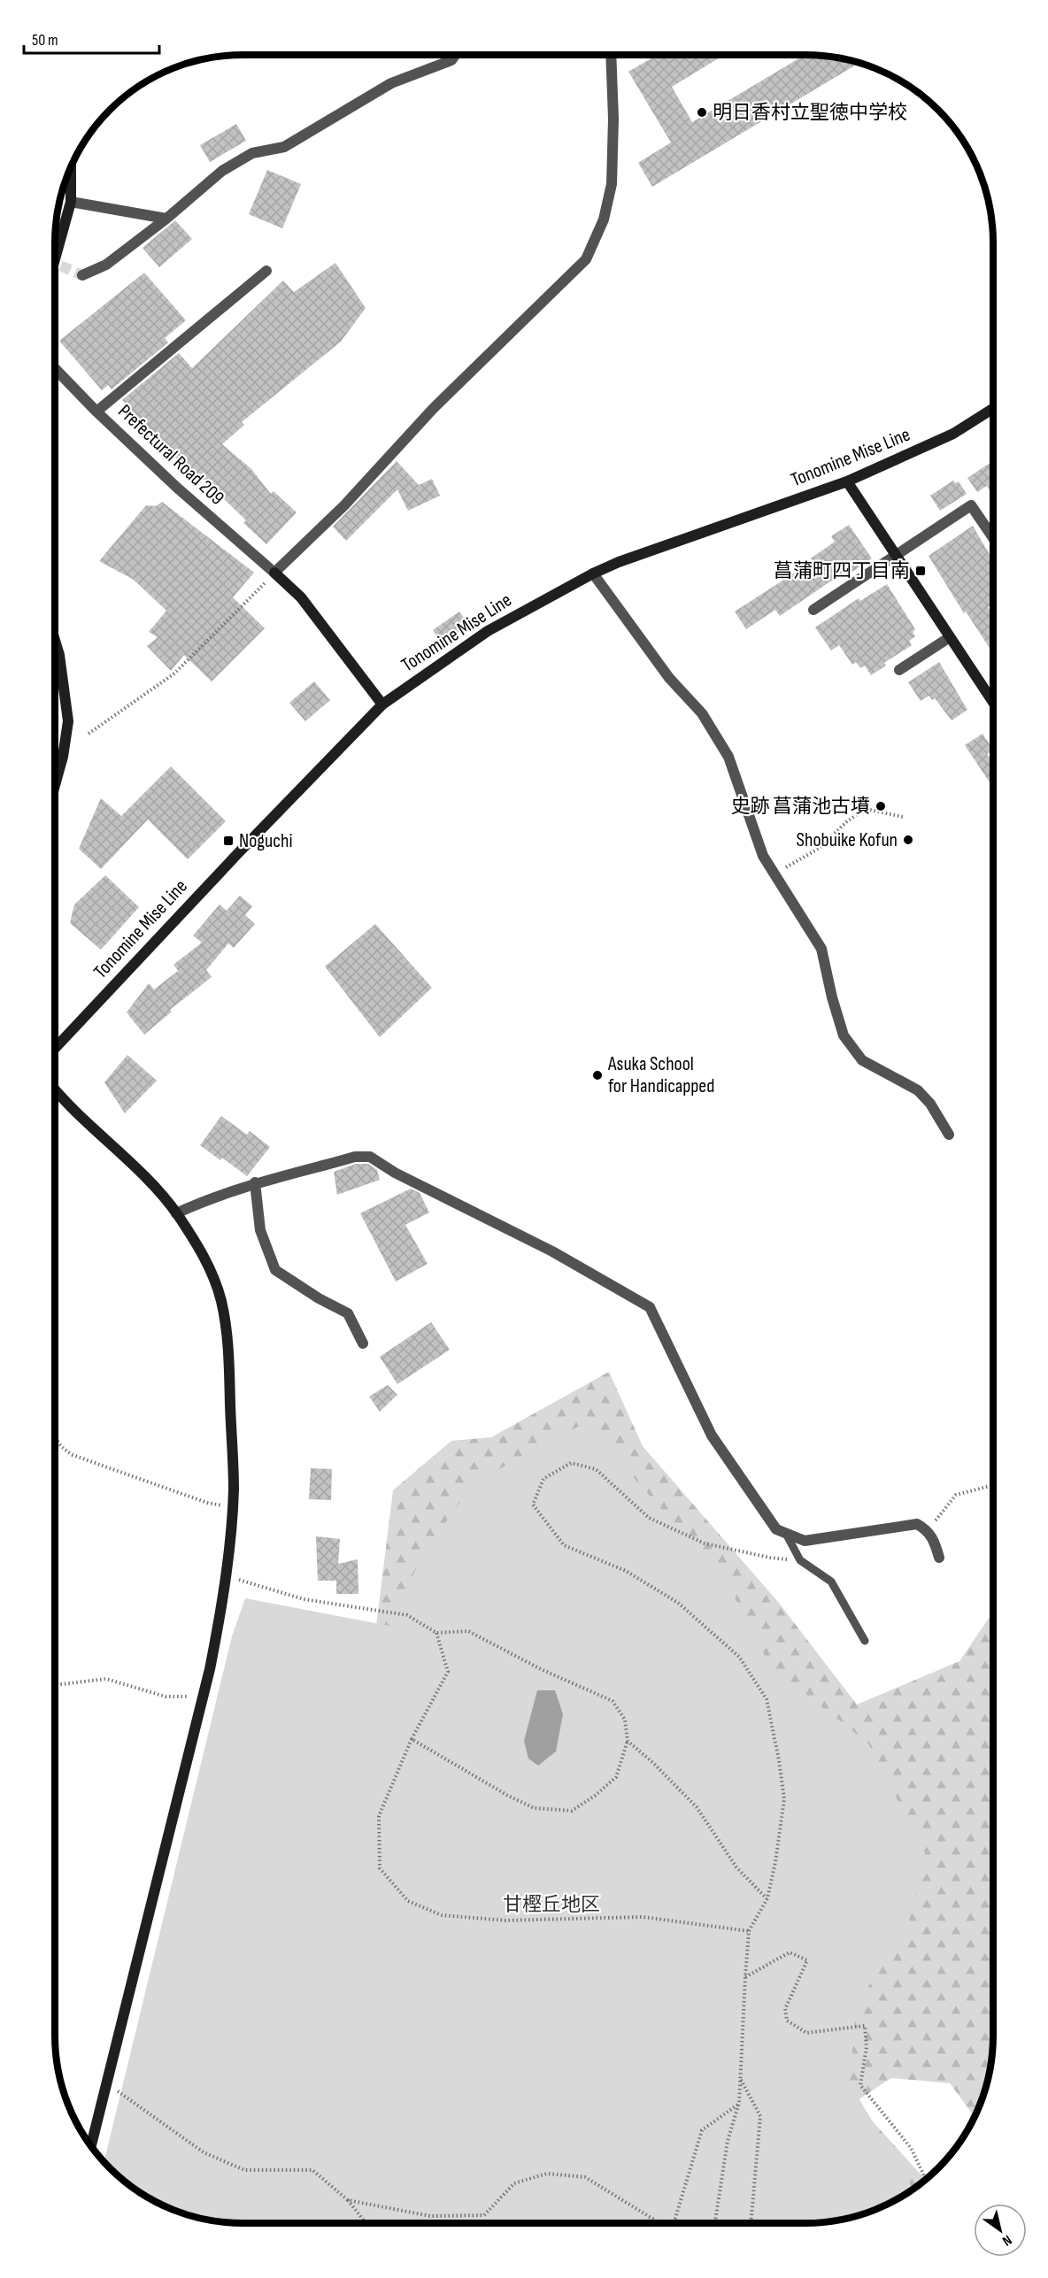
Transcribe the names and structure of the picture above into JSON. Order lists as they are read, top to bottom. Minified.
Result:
{"streets":{"street":["Prefectural Road 209","Tonomine Mise Line"]},"parks":["甘樫丘地区"],"places":{"other":["明日香村立聖徳中学校","史跡 菖蒲池古墳","Shobuike Kofun","Asuka School for Handicapped"],"transit":["菖蒲町四丁目南","Noguchi"]},"scale_bar":"50 m","north":"bottom right"}
